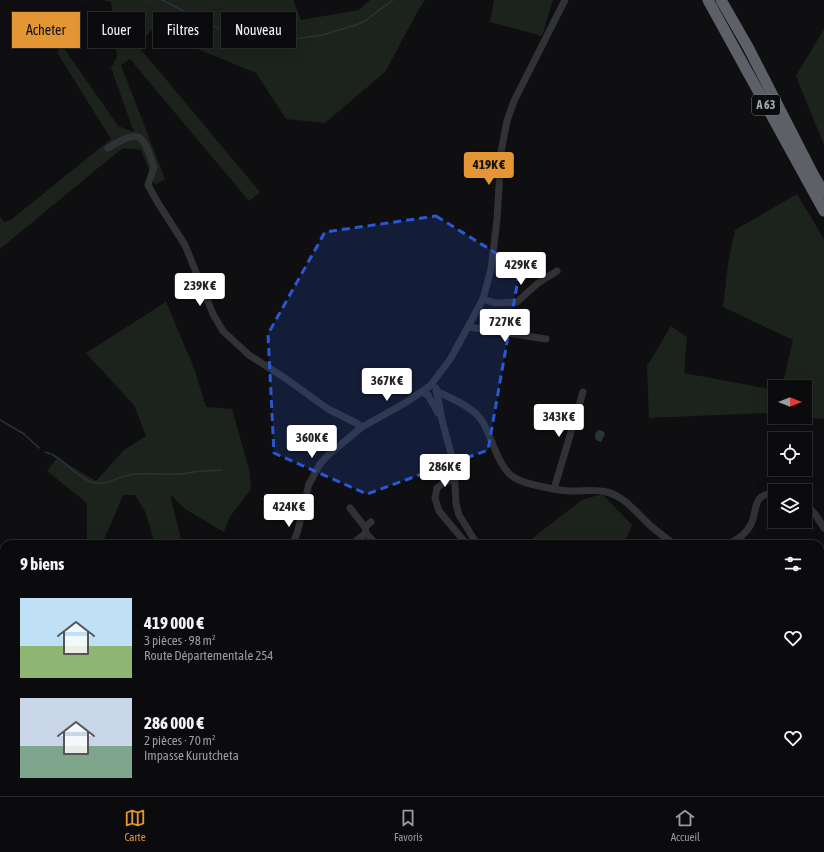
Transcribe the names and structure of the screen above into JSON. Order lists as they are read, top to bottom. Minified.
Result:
{"streets":{"highway":["A 63"]},"north":"right","page":{"chip":["Acheter","Louer","Filtres","Nouveau"],"price":["419K €","429K €","239K €","727K €","367K €","343K €","360K €","286K €","424K €"],"heading":"9 biens","list":[{"name":"419 000 €","note":"3 pièces · 98 m² · Route Départementale 254"},{"name":"286 000 €","note":"2 pièces · 70 m² · Impasse Kurutcheta"}],"tabs":["Carte","Favoris","Accueil"]}}
